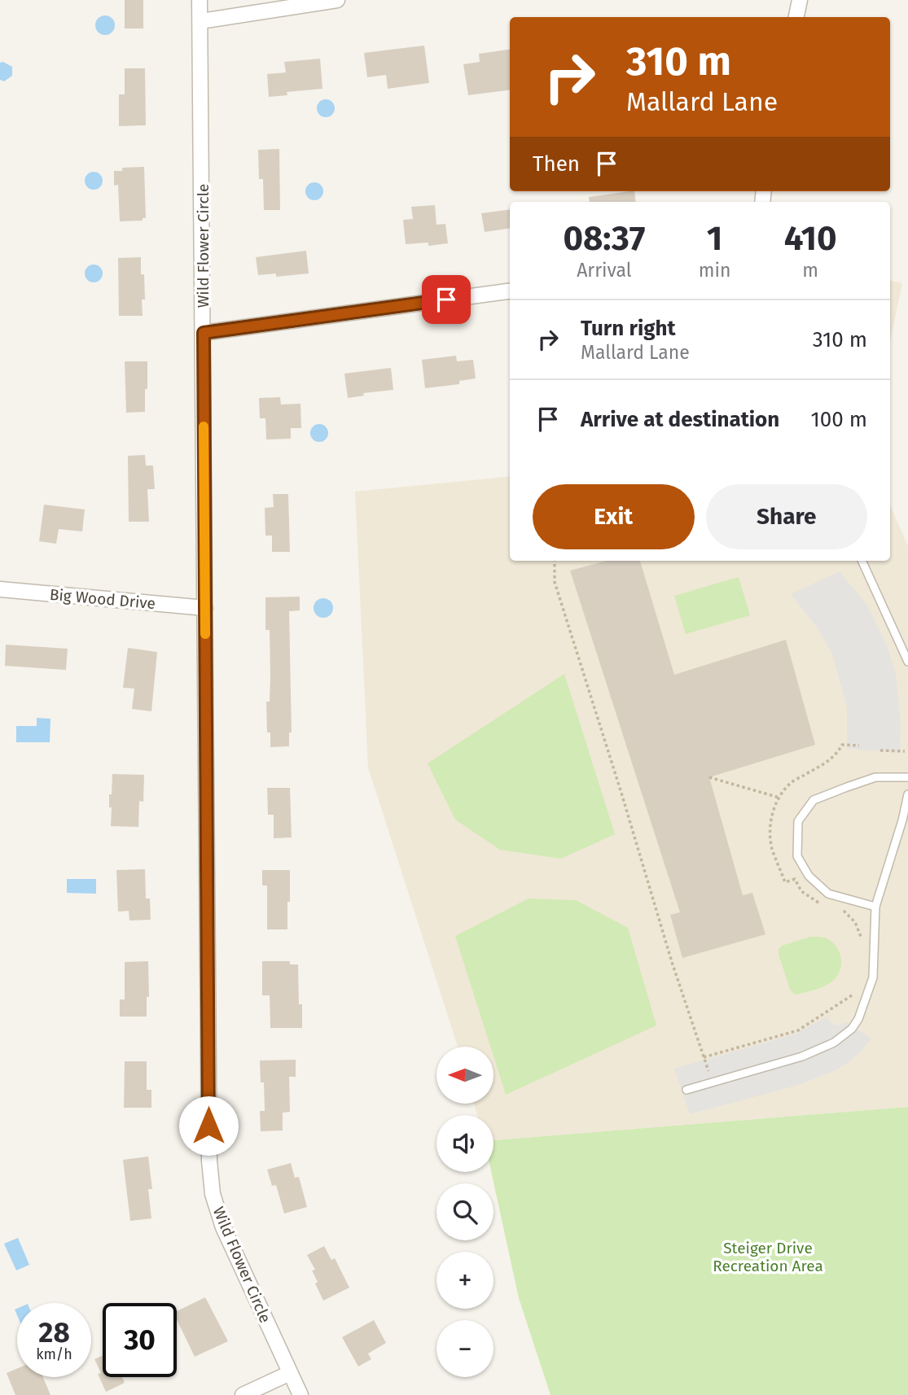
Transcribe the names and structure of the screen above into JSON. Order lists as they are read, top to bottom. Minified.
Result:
{"streets":{"street":["Wild Flower Circle","Big Wood Drive"]},"crossings":[["Wild Flower Circle","Big Wood Drive"]],"parks":["Steiger Drive Recreation Area"],"north":"left","page":{"turn":["310 m","Mallard Lane"],"then":"Then","eta":["08:37","Arrival","1","min","410","m"],"list":[{"name":"Turn right","note":"Mallard Lane","value":"310 m"},{"name":"Arrive at destination","value":"100 m"}],"buttons":["Exit","Share"],"map_buttons":["+","−"],"speed":"28 km/h","limit":"30"}}
